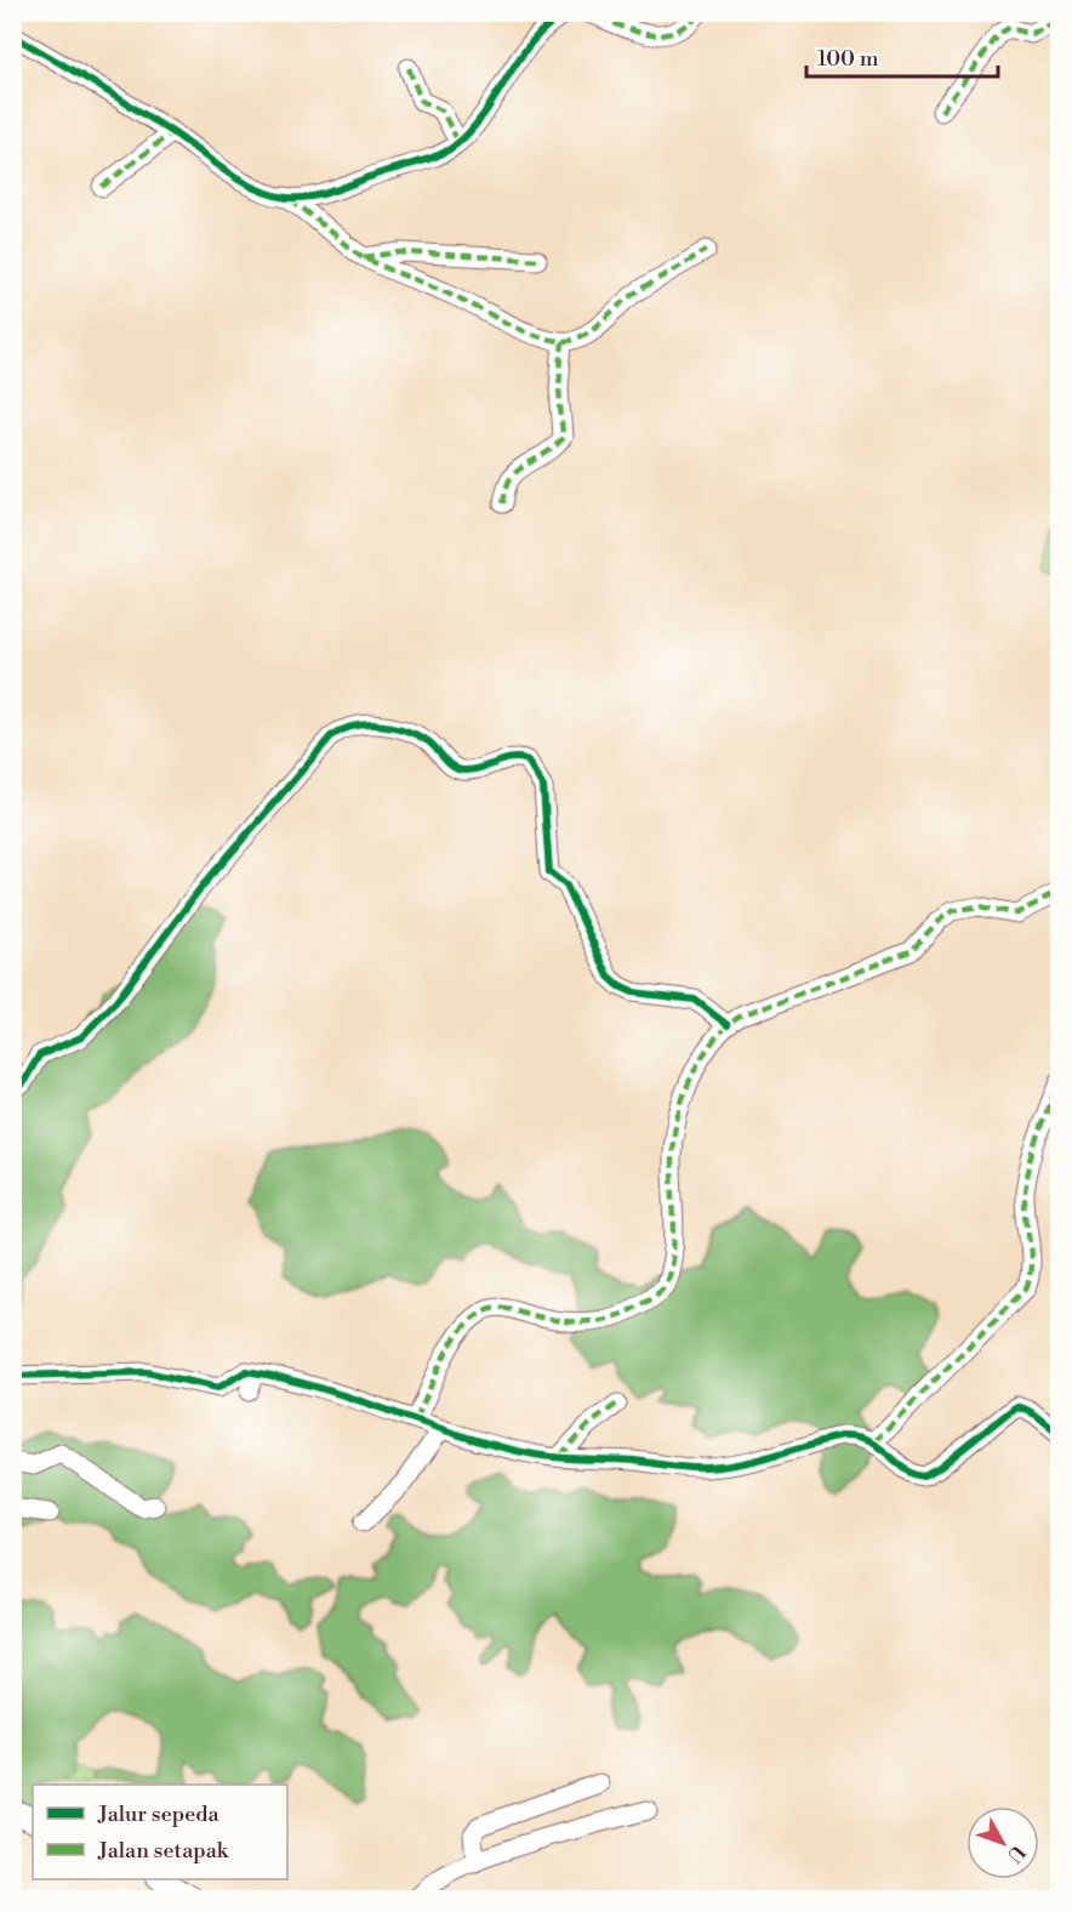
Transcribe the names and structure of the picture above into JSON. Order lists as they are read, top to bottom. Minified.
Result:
{"legend":["Jalur sepeda","Jalan setapak"],"scale_bar":"100 m","north":"bottom right"}
